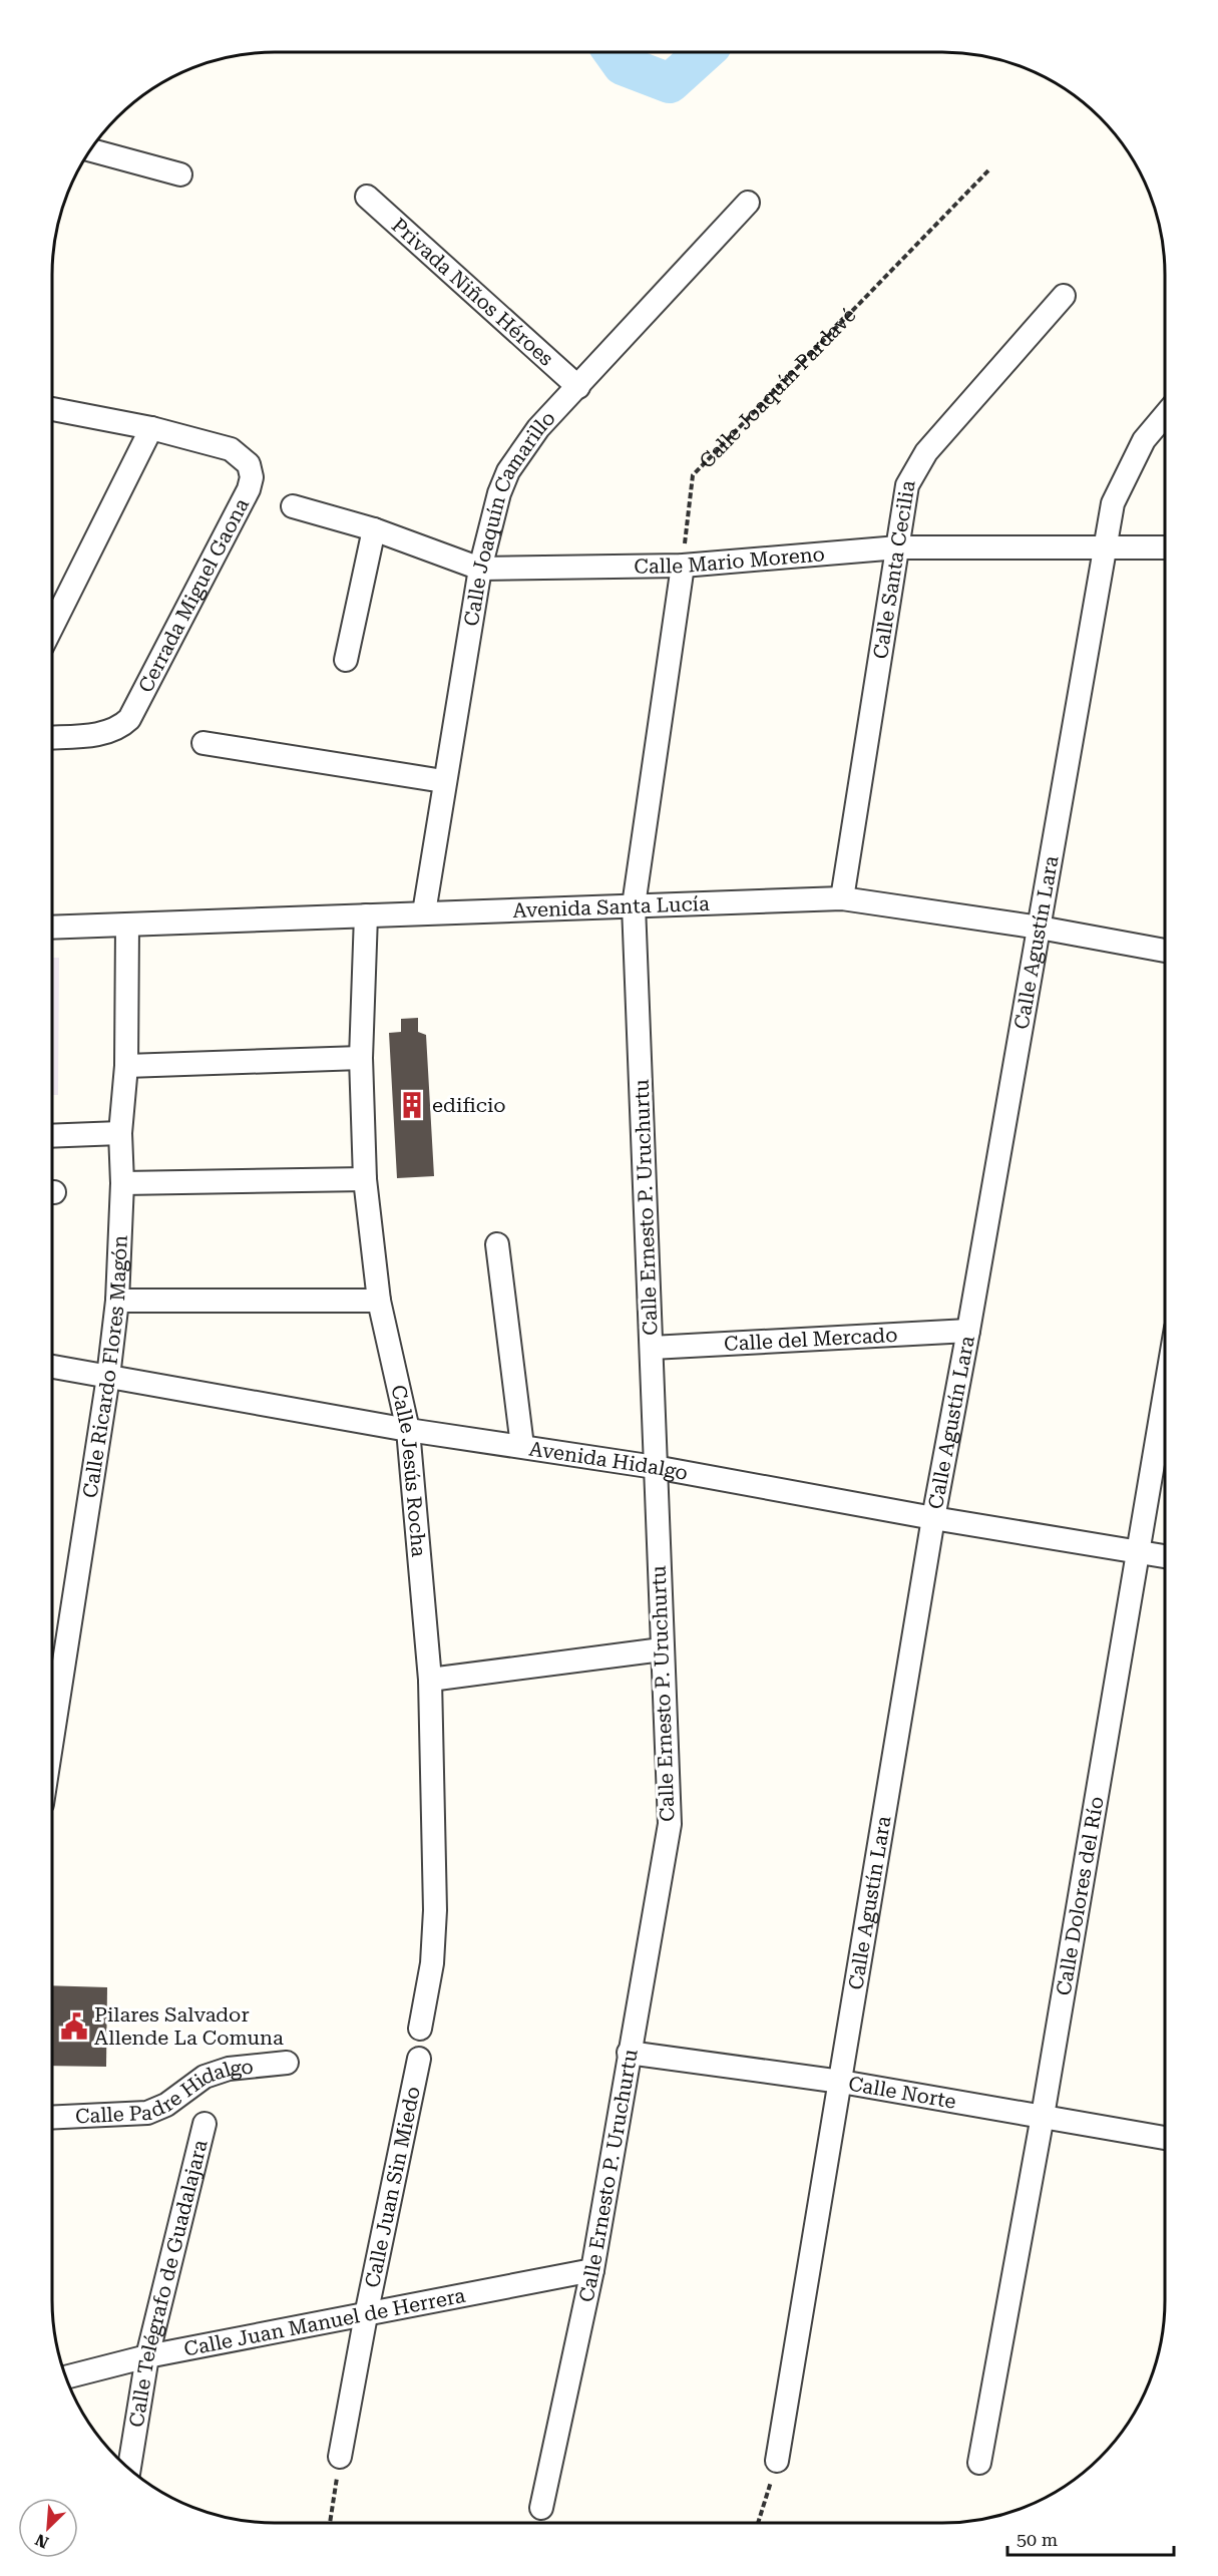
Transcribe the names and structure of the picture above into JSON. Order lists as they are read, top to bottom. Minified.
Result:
{"streets":{"street":["Privada Niños Héroes","Calle Joaquín Camarillo","Calle Mario Moreno","Calle Santa Cecilia","Cerrada Miguel Gaona","Avenida Santa Lucía","Calle Agustín Lara","Calle Ernesto P. Uruchurtu","Calle del Mercado","Calle Ricardo Flores Magón","Avenida Hidalgo","Calle Jesús Rocha","Calle Dolores del Río","Calle Padre Hidalgo","Calle Norte","Calle Juan Sin Miedo","Calle Telégrafo de Guadalajara","Calle Juan Manuel de Herrera"],"path":["Calle Joaquín Pardavé"]},"crossings":[["Privada Niños Héroes","Calle Joaquín Camarillo"],["Calle Joaquín Pardavé","Calle Mario Moreno"],["Calle Joaquín Camarillo","Calle Mario Moreno"],["Calle Joaquín Camarillo","Avenida Santa Lucía"],["Calle Mario Moreno","Calle Santa Cecilia"],["Calle Mario Moreno","Calle Agustín Lara"],["Calle Santa Cecilia","Avenida Santa Lucía"],["Avenida Santa Lucía","Calle Agustín Lara"],["Avenida Santa Lucía","Calle Ernesto P. Uruchurtu"],["Avenida Santa Lucía","Calle Ricardo Flores Magón"],["Avenida Santa Lucía","Calle Jesús Rocha"],["Calle Agustín Lara","Calle del Mercado"],["Calle Agustín Lara","Avenida Hidalgo"],["Calle Agustín Lara","Calle Norte"],["Calle Ernesto P. Uruchurtu","Calle del Mercado"],["Calle Ernesto P. Uruchurtu","Avenida Hidalgo"],["Calle Ernesto P. Uruchurtu","Calle Norte"],["Calle Ernesto P. Uruchurtu","Calle Juan Manuel de Herrera"],["Calle Ricardo Flores Magón","Avenida Hidalgo"],["Avenida Hidalgo","Calle Jesús Rocha"],["Avenida Hidalgo","Calle Dolores del Río"],["Calle Dolores del Río","Calle Norte"],["Calle Juan Sin Miedo","Calle Juan Manuel de Herrera"],["Calle Telégrafo de Guadalajara","Calle Juan Manuel de Herrera"]],"places":{"building":["edificio"],"public building":["Pilares Salvador Allende La Comuna"]},"scale_bar":"50 m","north":"bottom left"}
